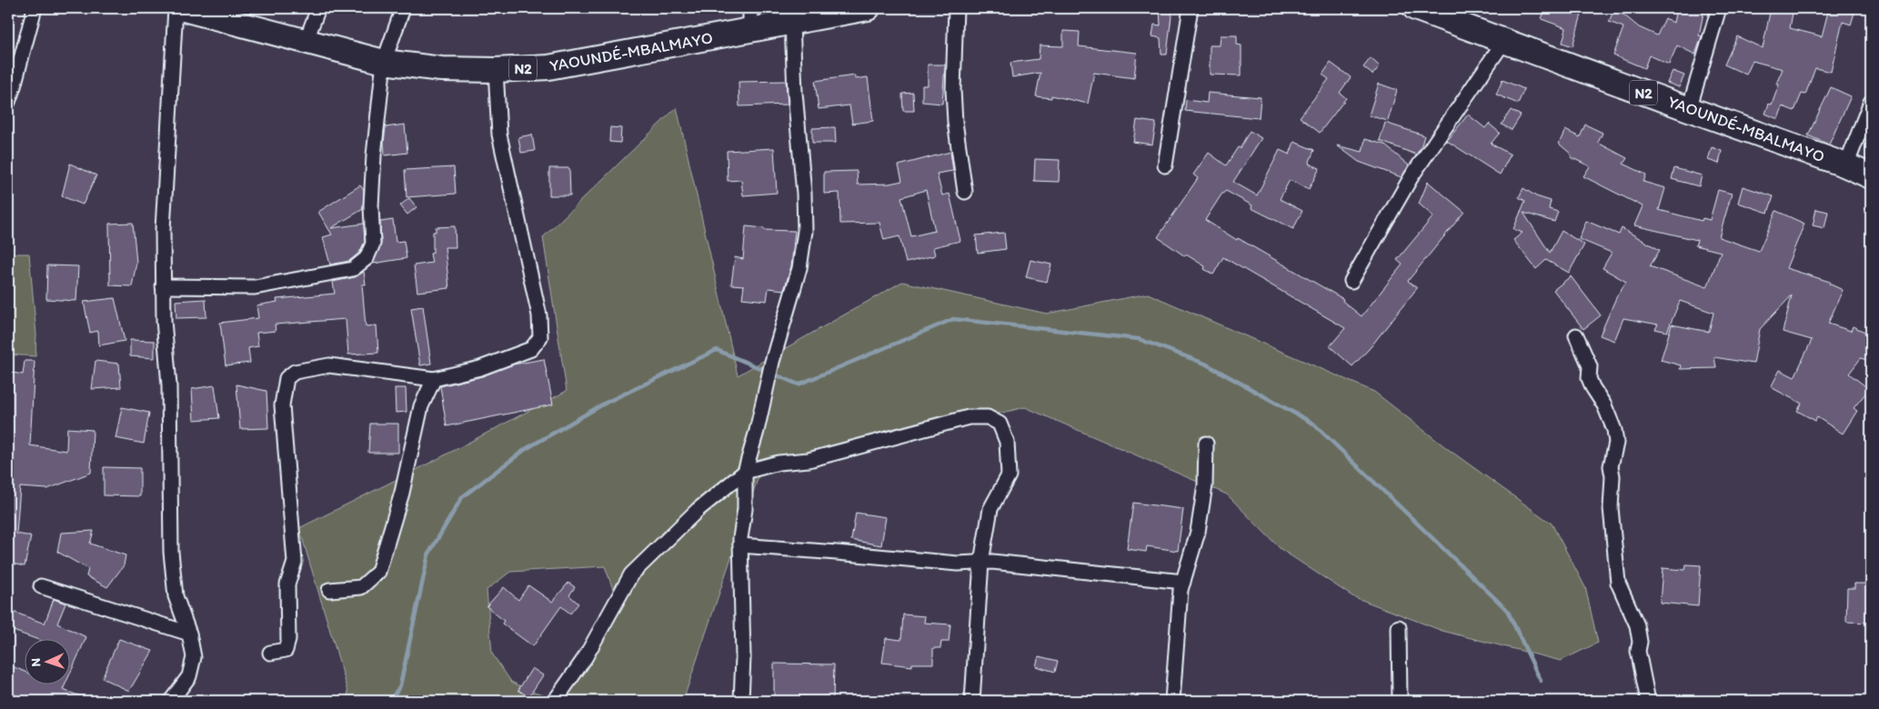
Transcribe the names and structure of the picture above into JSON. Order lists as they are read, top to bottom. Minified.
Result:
{"streets":{"highway":["YAOUNDÉ-MBALMAYO","N2"]},"north":"left"}
